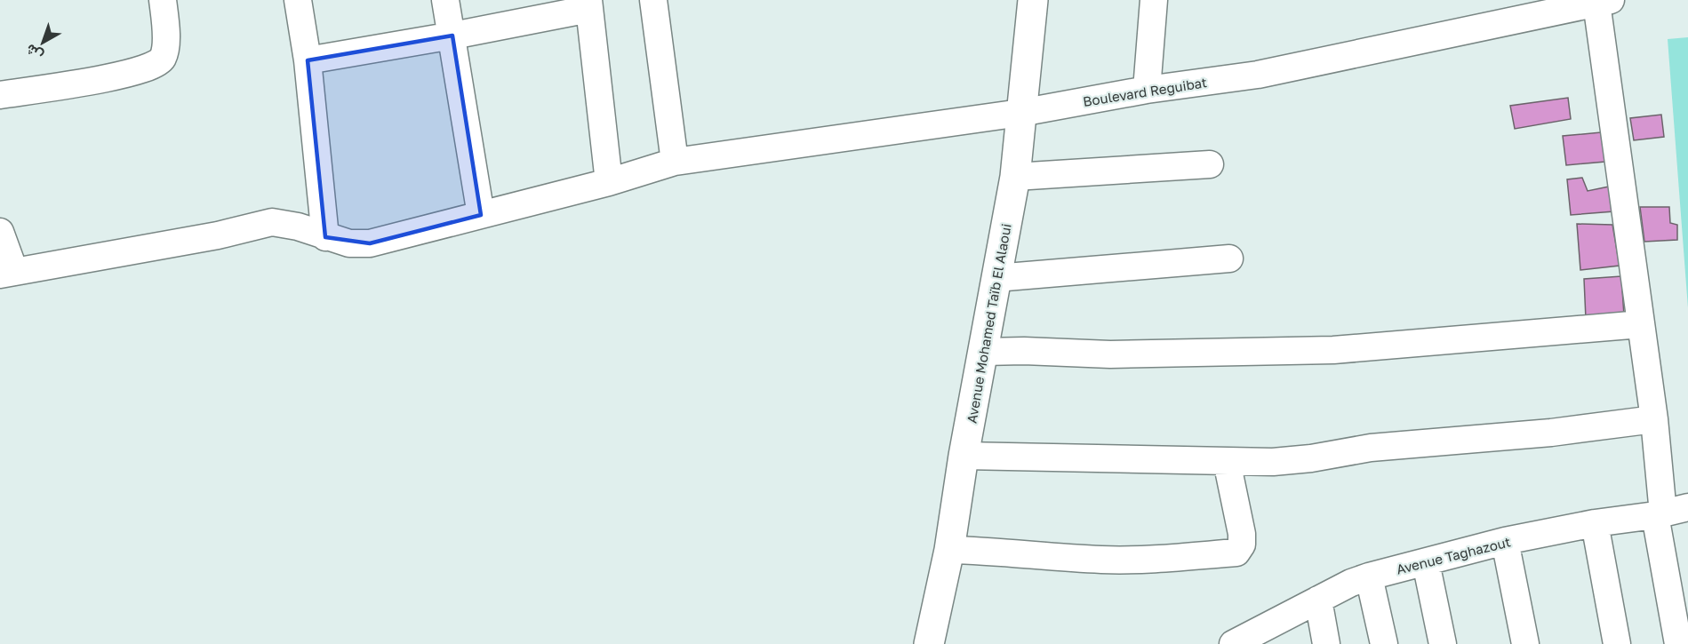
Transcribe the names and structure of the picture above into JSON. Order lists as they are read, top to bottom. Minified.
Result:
{"streets":{"street":["Boulevard Reguibat","Avenue Mohamed Taïb El Alaoui","Avenue Taghazout"]},"crossings":[["Boulevard Reguibat","Avenue Mohamed Taïb El Alaoui"]],"north":"bottom left"}
